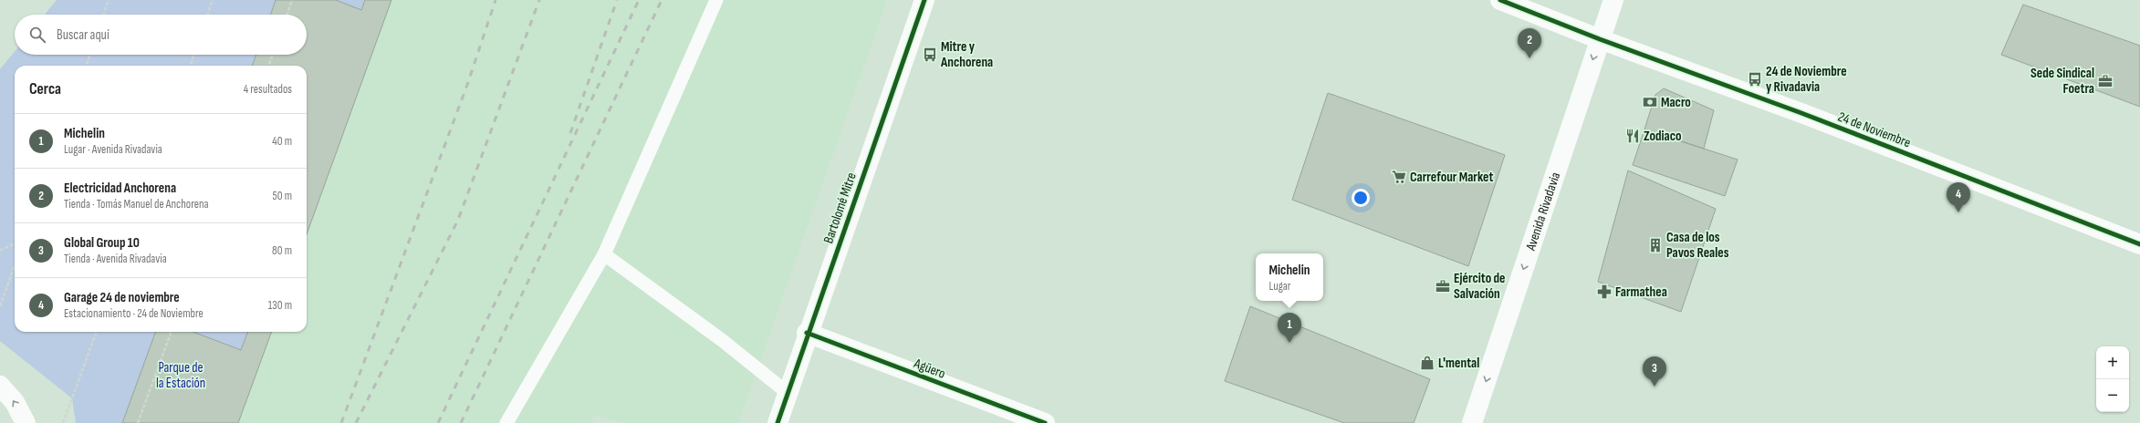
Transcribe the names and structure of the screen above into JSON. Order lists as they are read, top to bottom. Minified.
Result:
{"streets":{"street":["24 de Noviembre","Bartolomé Mitre","Avenida Rivadavia","Agüero"]},"crossings":[["24 de Noviembre","Avenida Rivadavia"],["Bartolomé Mitre","Agüero"]],"one_way":["Avenida Rivadavia"],"parks":["Parque de la Estación"],"places":{"bus stop":["Mitre y Anchorena","24 de Noviembre y Rivadavia"],"office":["Sede Sindical Foetra","Ejército de Salvación"],"bank":["Macro"],"restaurant":["Zodiaco"],"supermarket":["Carrefour Market"],"building":["Casa de los Pavos Reales"],"pharmacy":["Farmathea"],"shop":["L'mental"]},"page":{"search":"Buscar aquí","pins":["2","4","1","3"],"heading":["Cerca","4 resultados"],"list":[{"mark":"1","name":"Michelin","note":"Lugar · Avenida Rivadavia","value":"40 m"},{"mark":"2","name":"Electricidad Anchorena","note":"Tienda · Tomás Manuel de Anchorena","value":"50 m"},{"mark":"3","name":"Global Group 10","note":"Tienda · Avenida Rivadavia","value":"80 m"},{"mark":"4","name":"Garage 24 de noviembre","note":"Estacionamiento · 24 de Noviembre","value":"130 m"}],"popup":["Michelin","Lugar"],"map_buttons":["+","−"]}}
